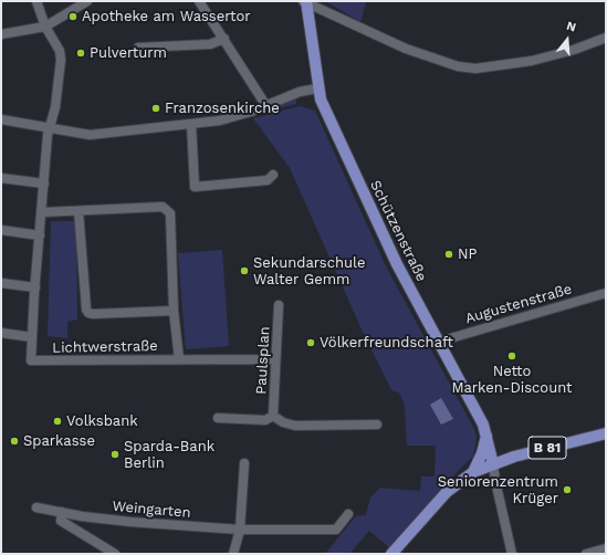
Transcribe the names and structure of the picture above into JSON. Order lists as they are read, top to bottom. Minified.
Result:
{"streets":{"main road":["Schützenstraße","B 81"],"street":["Augustenstraße","Lichtwerstraße","Paulsplan","Weingarten"]},"crossings":[["Schützenstraße","Augustenstraße"],["Schützenstraße","B 81"],["Lichtwerstraße","Paulsplan"]],"places":["Apotheke am Wassertor","Pulverturm","Franzosenkirche","NP","Sekundarschule Walter Gemm","Völkerfreundschaft","Netto Marken-Discount","Volksbank","Sparkasse","Sparda-Bank Berlin","Seniorenzentrum Krüger"],"north":"top"}
